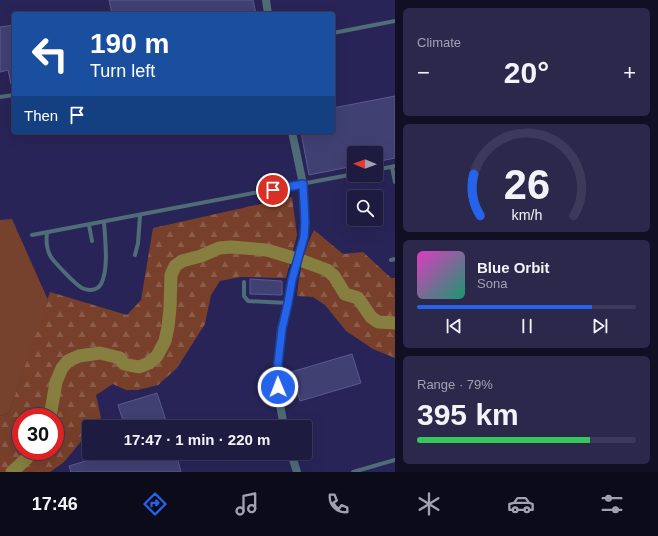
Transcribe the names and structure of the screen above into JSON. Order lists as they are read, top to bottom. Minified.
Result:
{"north":"left","page":{"tile":["Climate",["Range · 79%","395 km"]],"turn":["190 m","Turn left"],"heat":["−","20°","+"],"then":"Then","song":["Blue Orbit","Sona"],"limit":"30","trip":"17:47 · 1 min · 220 m","tabs":"17:46","gauge":["26","km/h"]}}
